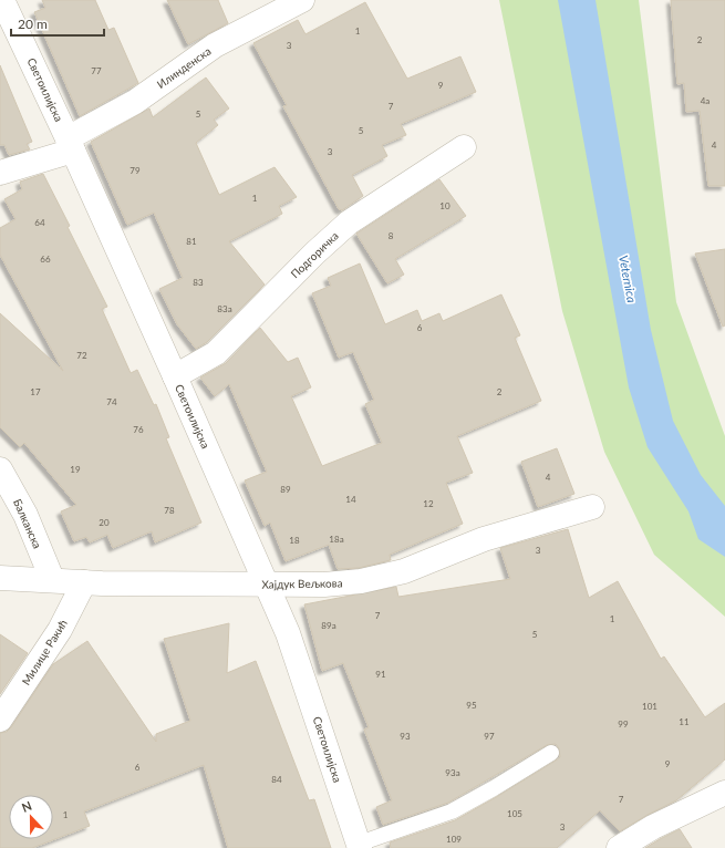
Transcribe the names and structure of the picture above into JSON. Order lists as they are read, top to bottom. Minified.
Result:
{"streets":{"street":["Илинденска","Светоилијска","Подгоричка","Балканска","Хајдук Вељкова","Милице Ракић"]},"crossings":[["Илинденска","Светоилијска"],["Светоилијска","Подгоричка"],["Светоилијска","Хајдук Вељкова"],["Балканска","Хајдук Вељкова"],["Хајдук Вељкова","Милице Ракић"]],"water":["Veternica"],"house_numbers":["1","2","3","77","9","4a","7","5","5","4","3","79","1","10","64","8","81","66","83","83a","6","72","17","2","74","76","19","4","89","14","12","78","20","18a","18","3","7","1","89a","5","91","95","101","11","99","93","97","9","6","93a","84","7","105","1","3","109"],"scale_bar":"20 m","north":"top"}
